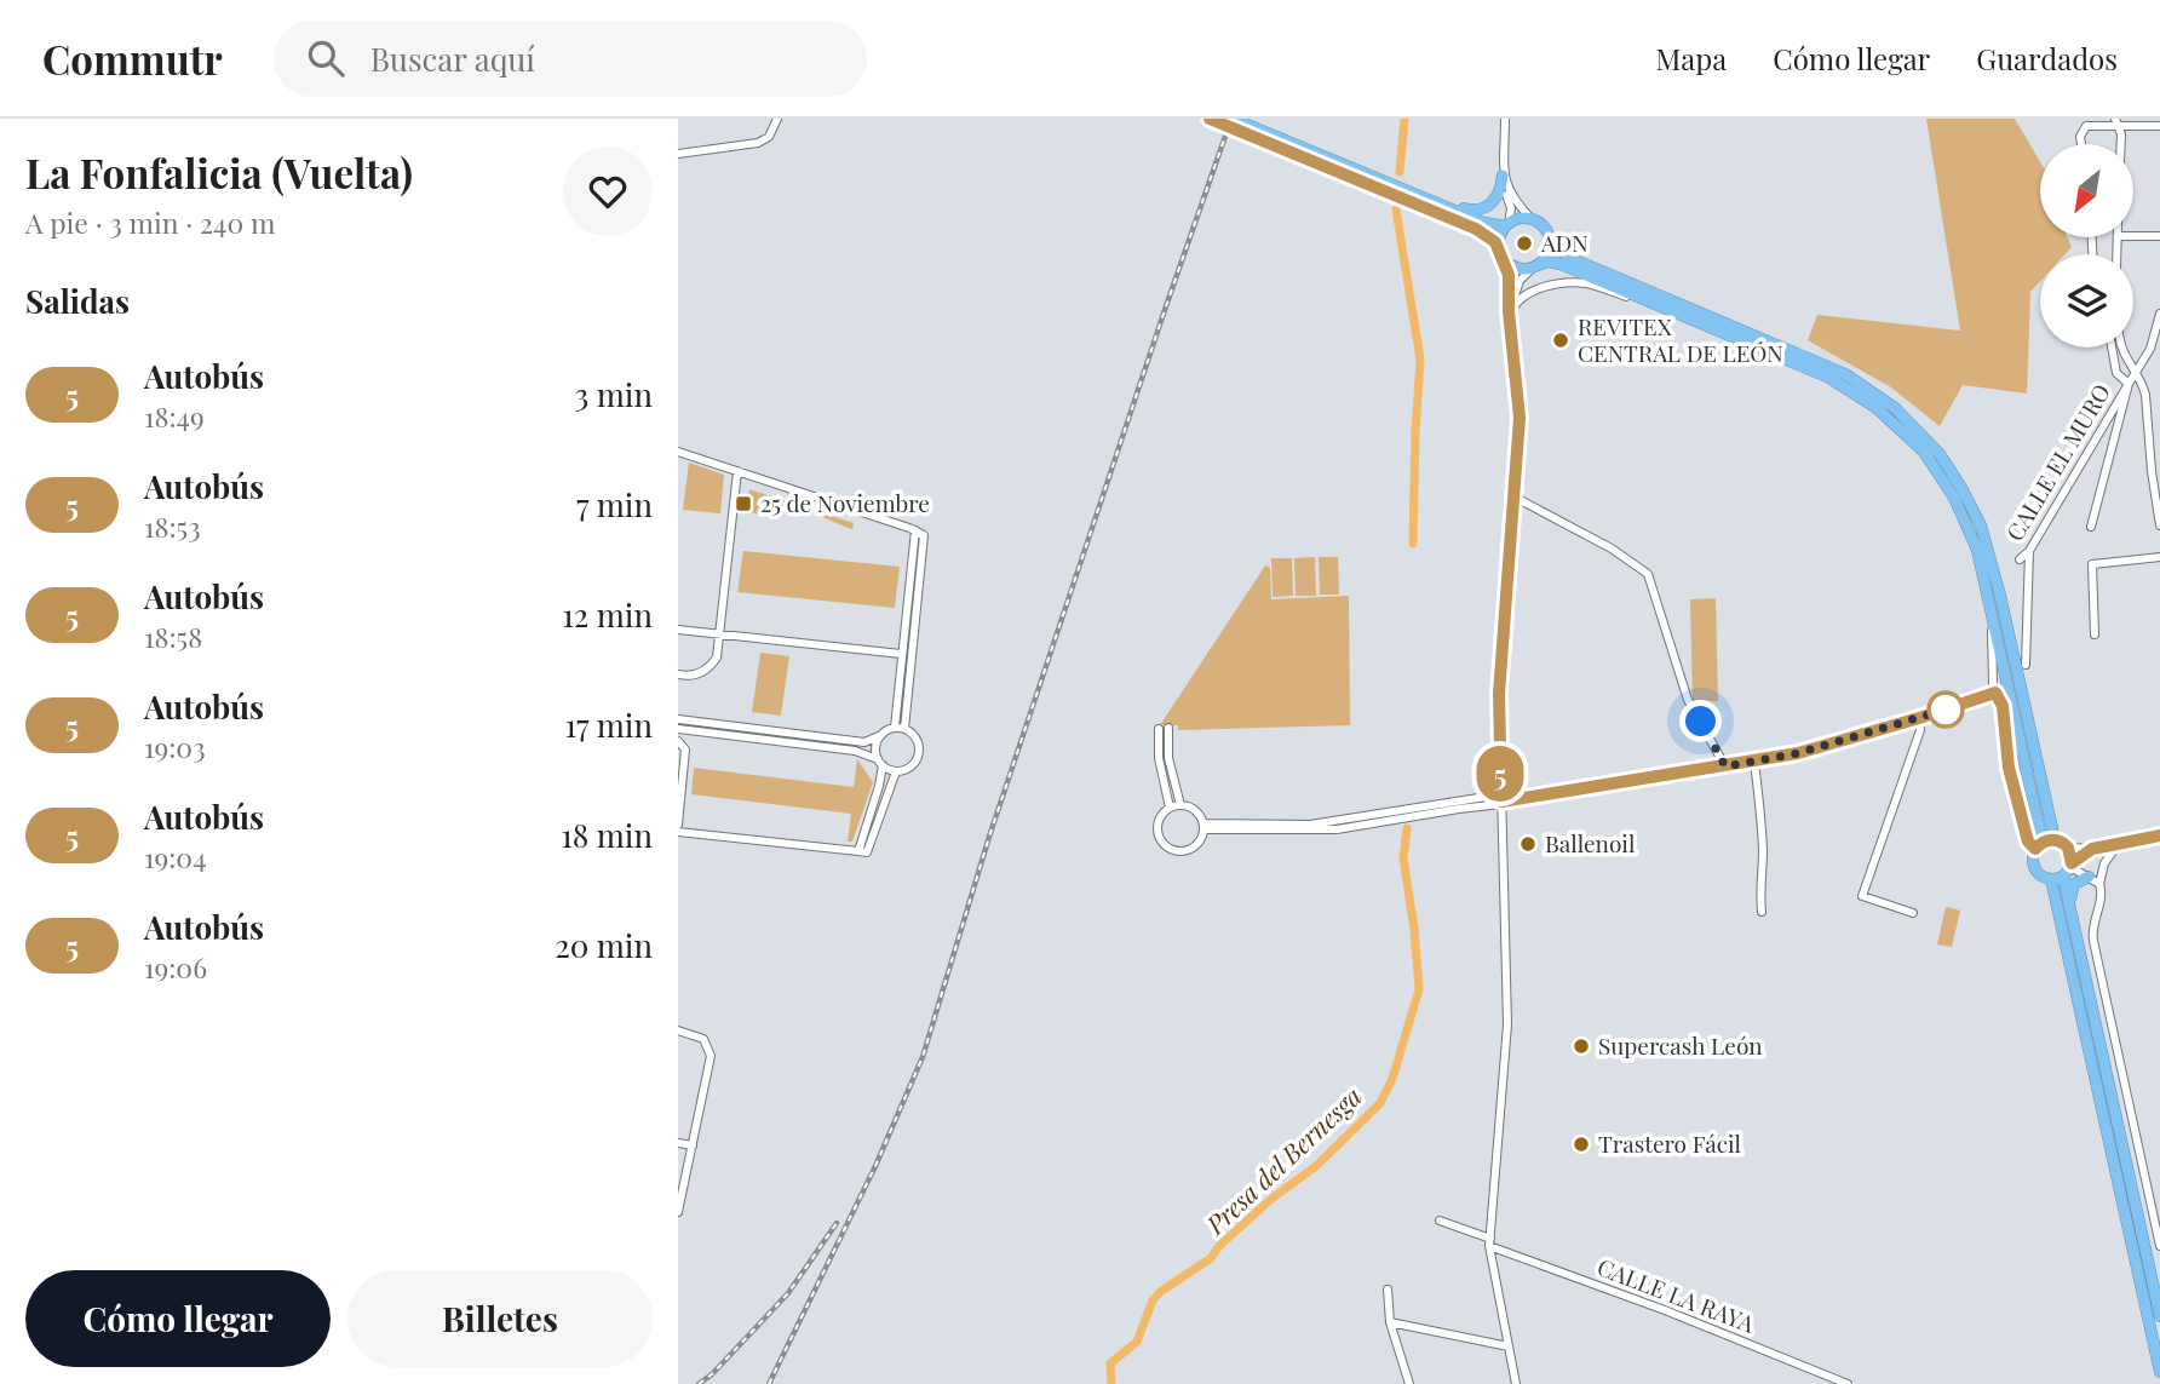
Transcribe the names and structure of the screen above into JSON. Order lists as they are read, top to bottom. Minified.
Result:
{"streets":{"street":["CALLE EL MURO","CALLE LA RAYA"]},"water":["Presa del Bernesga"],"places":{"other":["ADN","REVITEX CENTRAL DE LEÓN","Ballenoil","Supercash León","Trastero Fácil"],"transit":["25 de Noviembre"]},"lines":["bus line 5"],"north":"bottom left","page":{"header":"Commutr","search":"Buscar aquí","nav":["Mapa","Cómo llegar","Guardados"],"heading":[["La Fonfalicia (Vuelta)","A pie · 3 min · 240 m"],"Salidas"],"on_map":"5","list":[{"mark":"5","name":"Autobús","note":"18:49","value":"3 min"},{"mark":"5","name":"Autobús","note":"18:53","value":"7 min"},{"mark":"5","name":"Autobús","note":"18:58","value":"12 min"},{"mark":"5","name":"Autobús","note":"19:03","value":"17 min"},{"mark":"5","name":"Autobús","note":"19:04","value":"18 min"},{"mark":"5","name":"Autobús","note":"19:06","value":"20 min"}],"buttons":["Cómo llegar","Billetes"]}}
